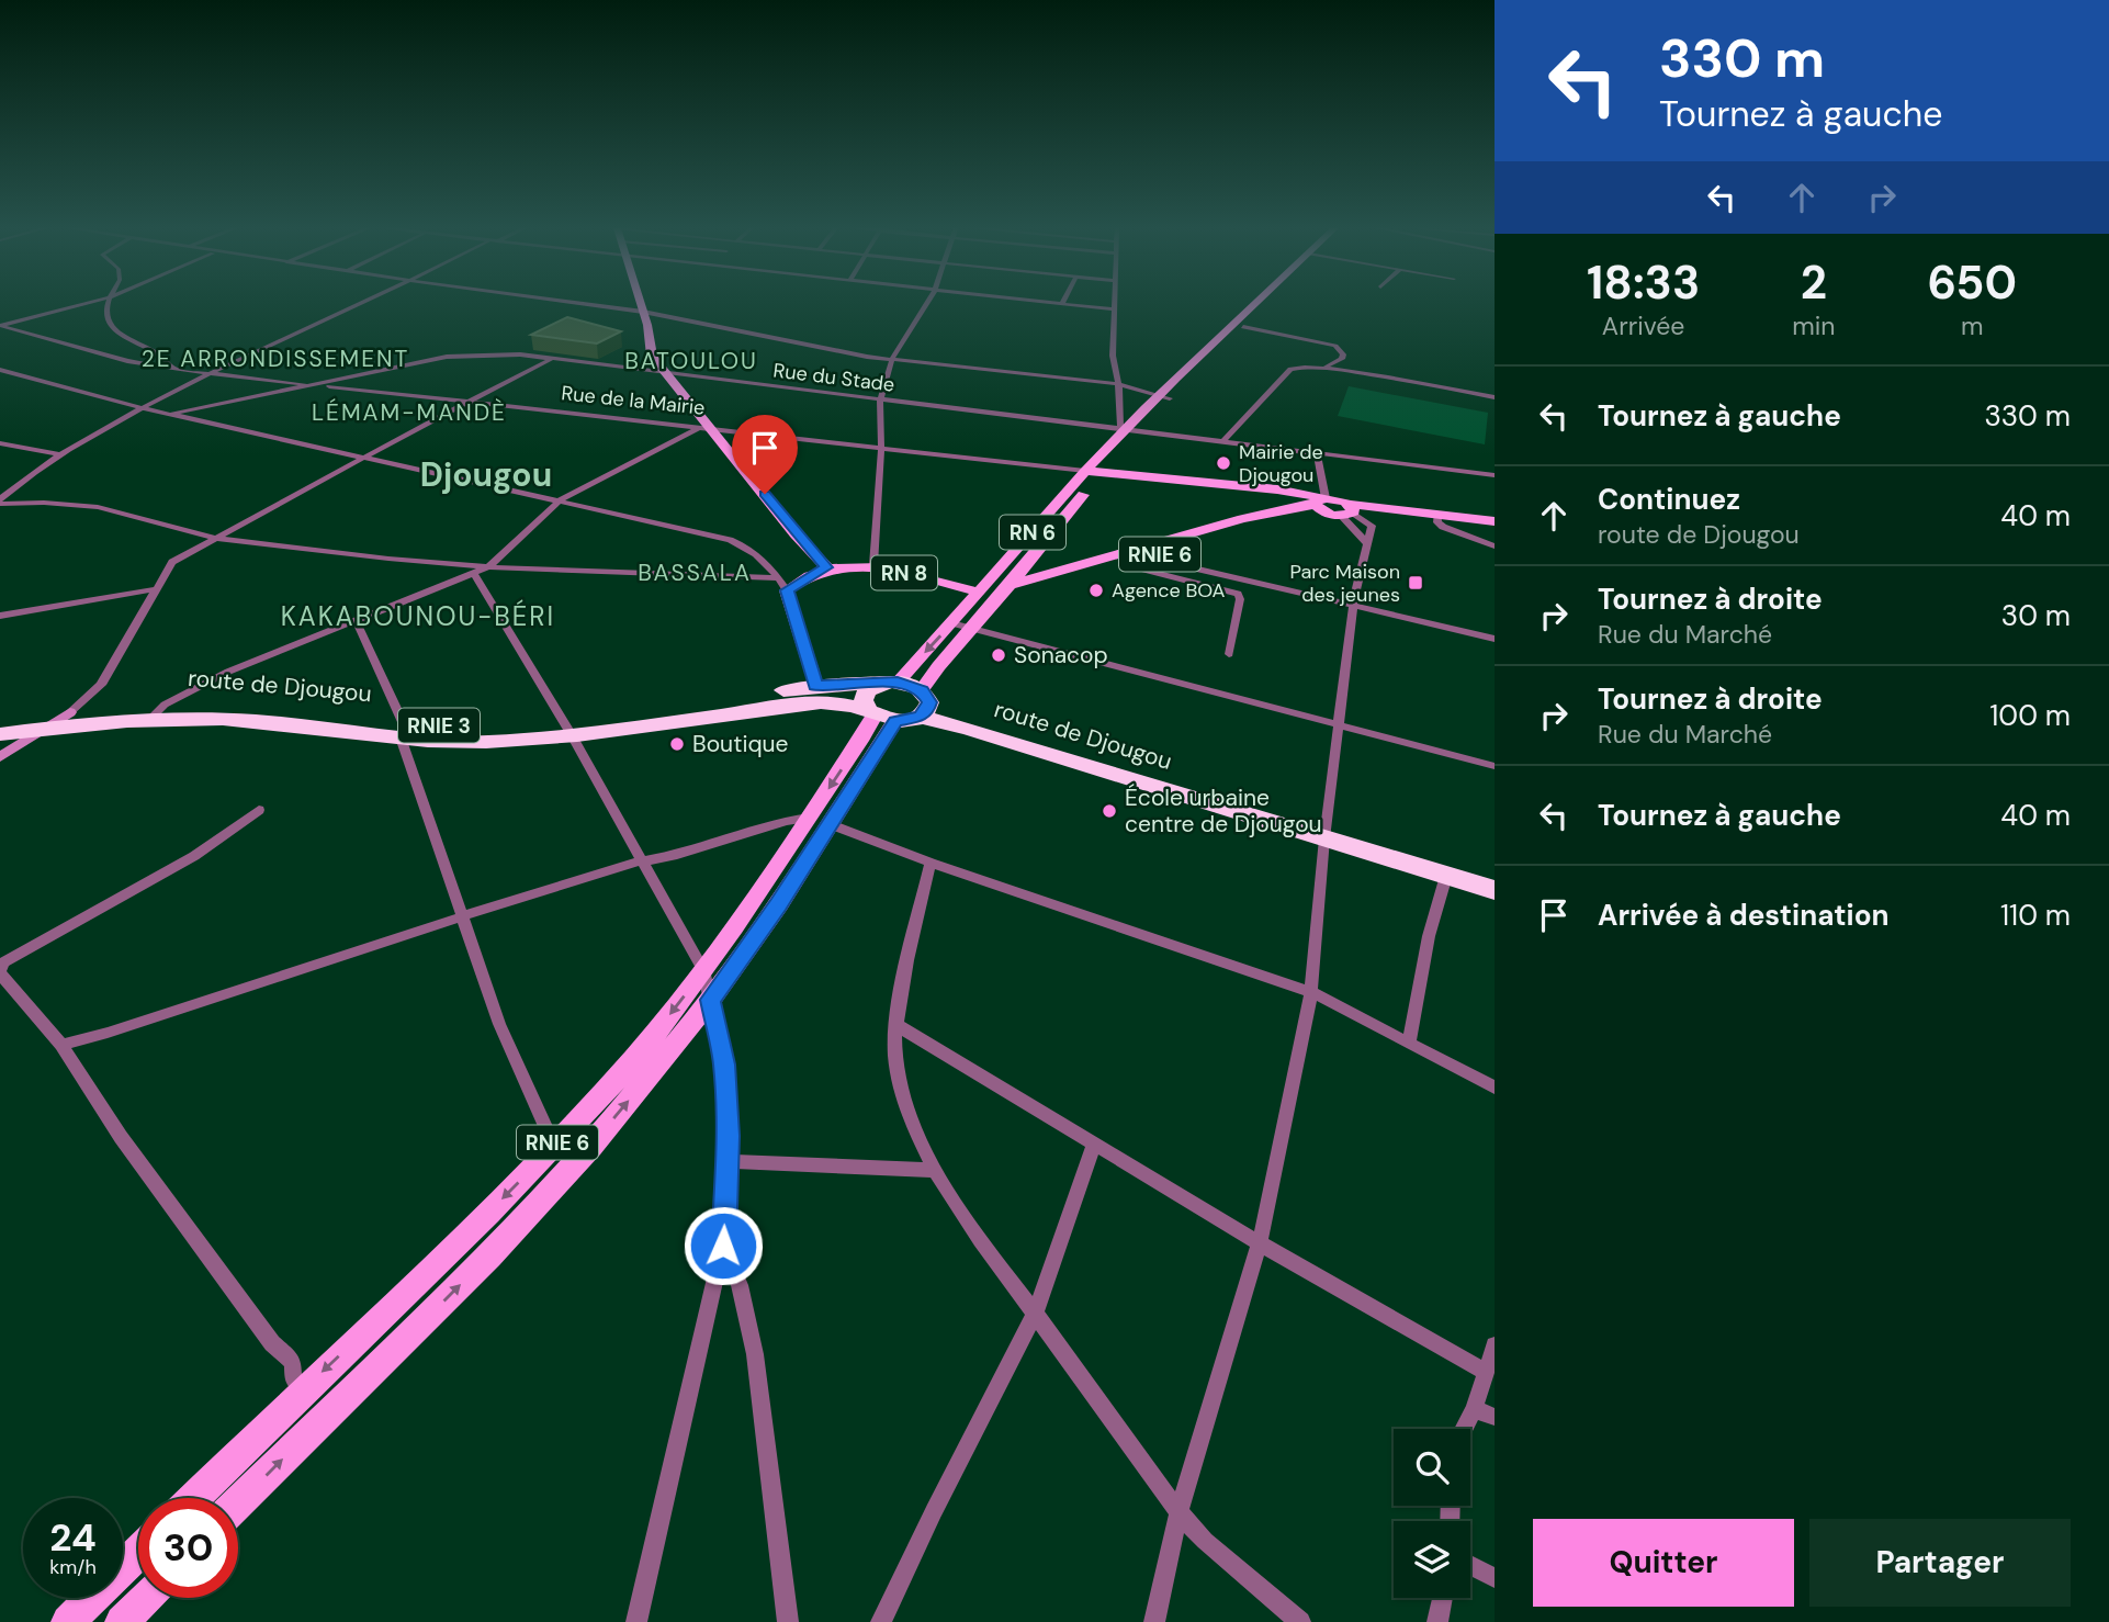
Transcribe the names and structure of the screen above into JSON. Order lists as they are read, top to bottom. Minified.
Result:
{"streets":{"highway":["route de Djougou","RNIE 3"],"main road":["Rue de la Mairie","RN 6","RNIE 6","RN 8"],"street":["Rue du Stade"]},"crossings":[["Rue du Stade","Rue de la Mairie"],["Rue du Stade","RN 6"],["Rue de la Mairie","RN 6"],["Rue de la Mairie","RNIE 6"],["RN 6","RNIE 6"],["RN 6","RN 8"],["RNIE 6","RN 8"],["RNIE 6","route de Djougou"],["RNIE 6","RNIE 3"],["route de Djougou","RNIE 3"]],"districts":["2E ARRONDISSEMENT","BATOULOU","LÉMAM-MANDÈ","Djougou","BASSALA","KAKABOUNOU-BÉRI"],"places":{"other":["Mairie de Djougou","Agence BOA","Sonacop","Boutique","École urbaine centre de Djougou"],"transit":["Parc Maison des jeunes"]},"page":{"turn":["330 m","Tournez à gauche"],"eta":["18:33","Arrivée","2","min","650","m"],"list":[{"name":"Tournez à gauche","value":"330 m"},{"name":"Continuez","note":"route de Djougou","value":"40 m"},{"name":"Tournez à droite","note":"Rue du Marché","value":"30 m"},{"name":"Tournez à droite","note":"Rue du Marché","value":"100 m"},{"name":"Tournez à gauche","value":"40 m"},{"name":"Arrivée à destination","value":"110 m"}],"speed":"24 km/h","limit":"30","buttons":["Quitter","Partager"]}}
